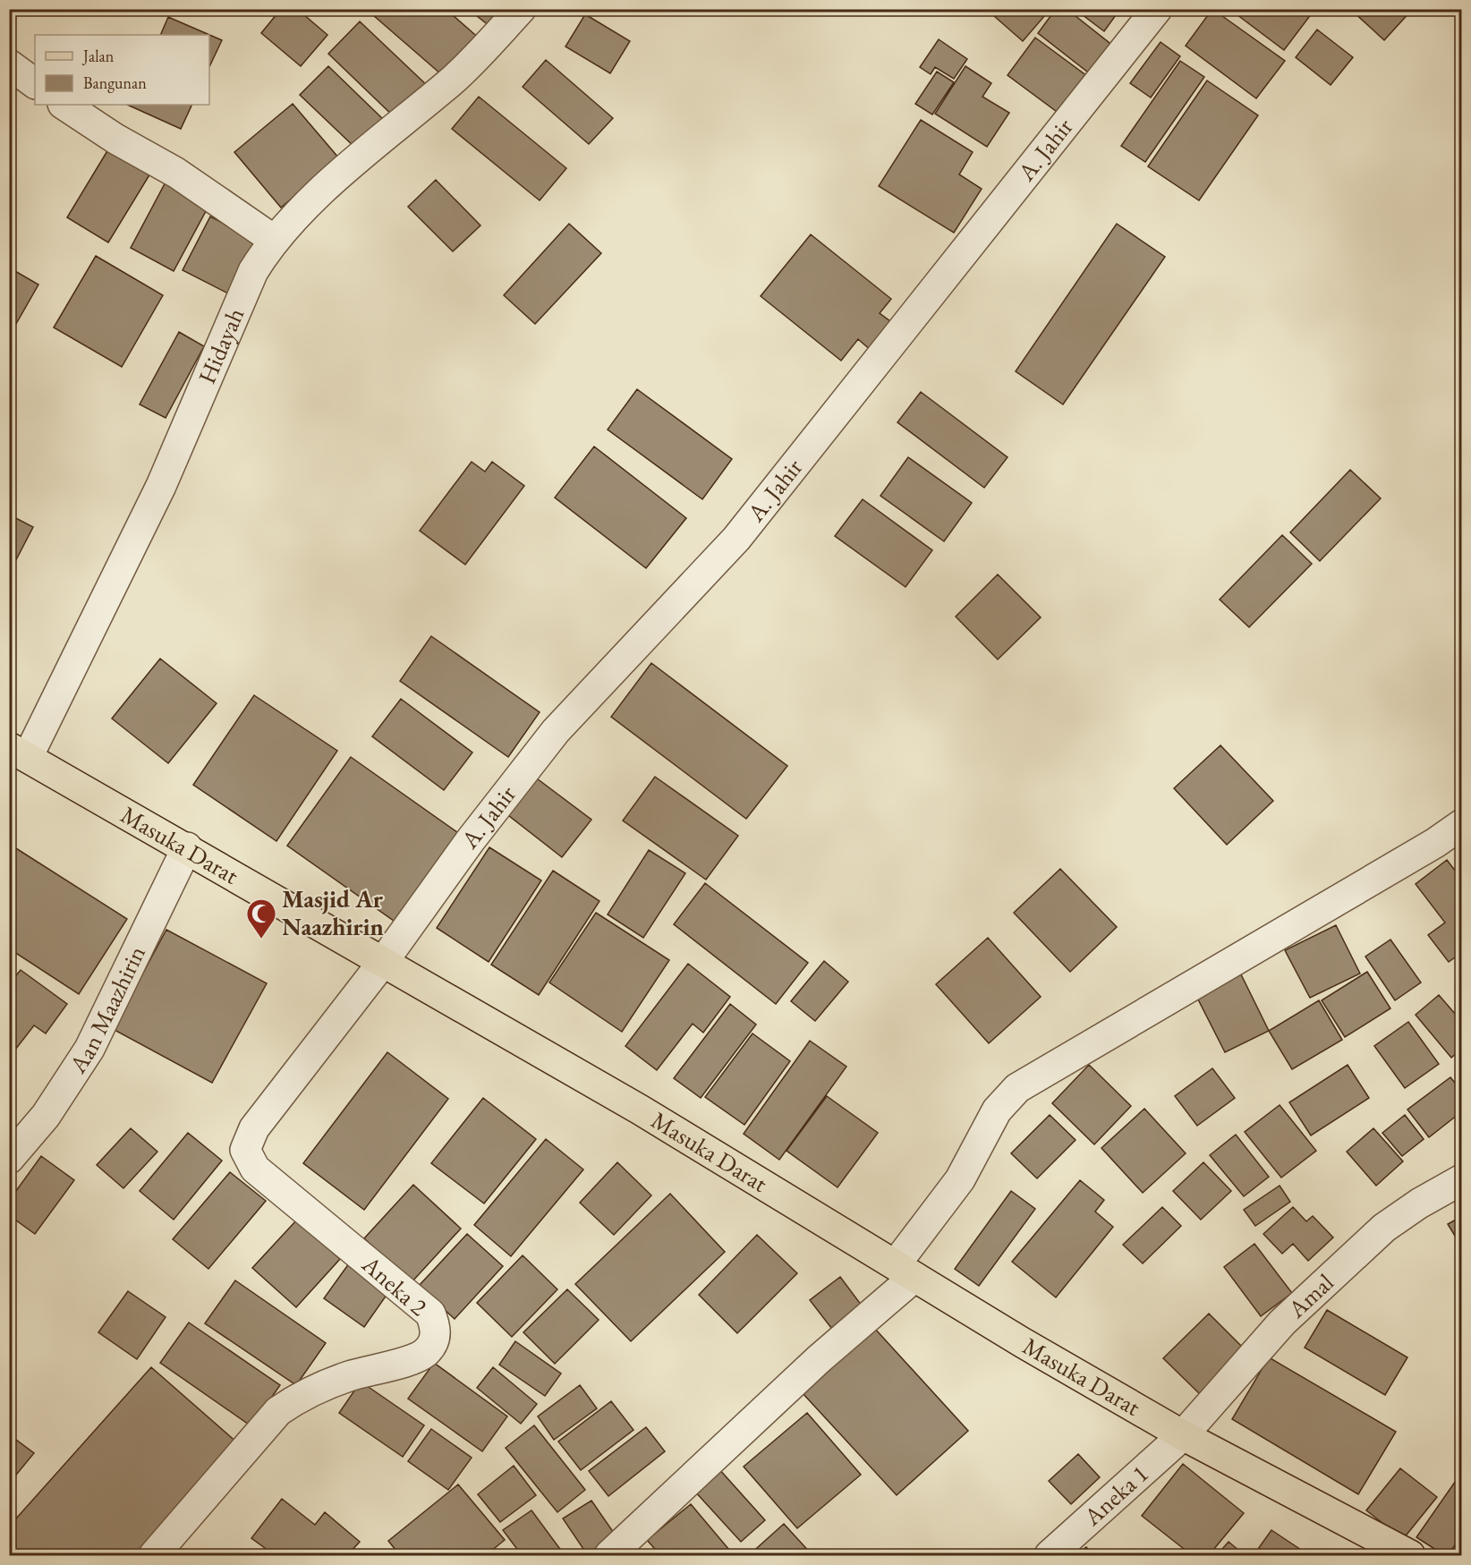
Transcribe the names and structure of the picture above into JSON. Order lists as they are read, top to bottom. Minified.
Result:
{"streets":{"main road":["Masuka Darat"],"street":["A. Jahir","Hidayah","Aan Maazhirin","Aneka 2","Amal","Aneka 1"]},"crossings":[["A. Jahir","Masuka Darat"],["A. Jahir","Aneka 2"],["Hidayah","Masuka Darat"],["Masuka Darat","Aan Maazhirin"],["Masuka Darat","Aneka 2"],["Masuka Darat","Amal"],["Masuka Darat","Aneka 1"],["Amal","Aneka 1"]],"places":{"mosque":["Masjid Ar Naazhirin"]},"legend":["Jalan","Bangunan"]}
